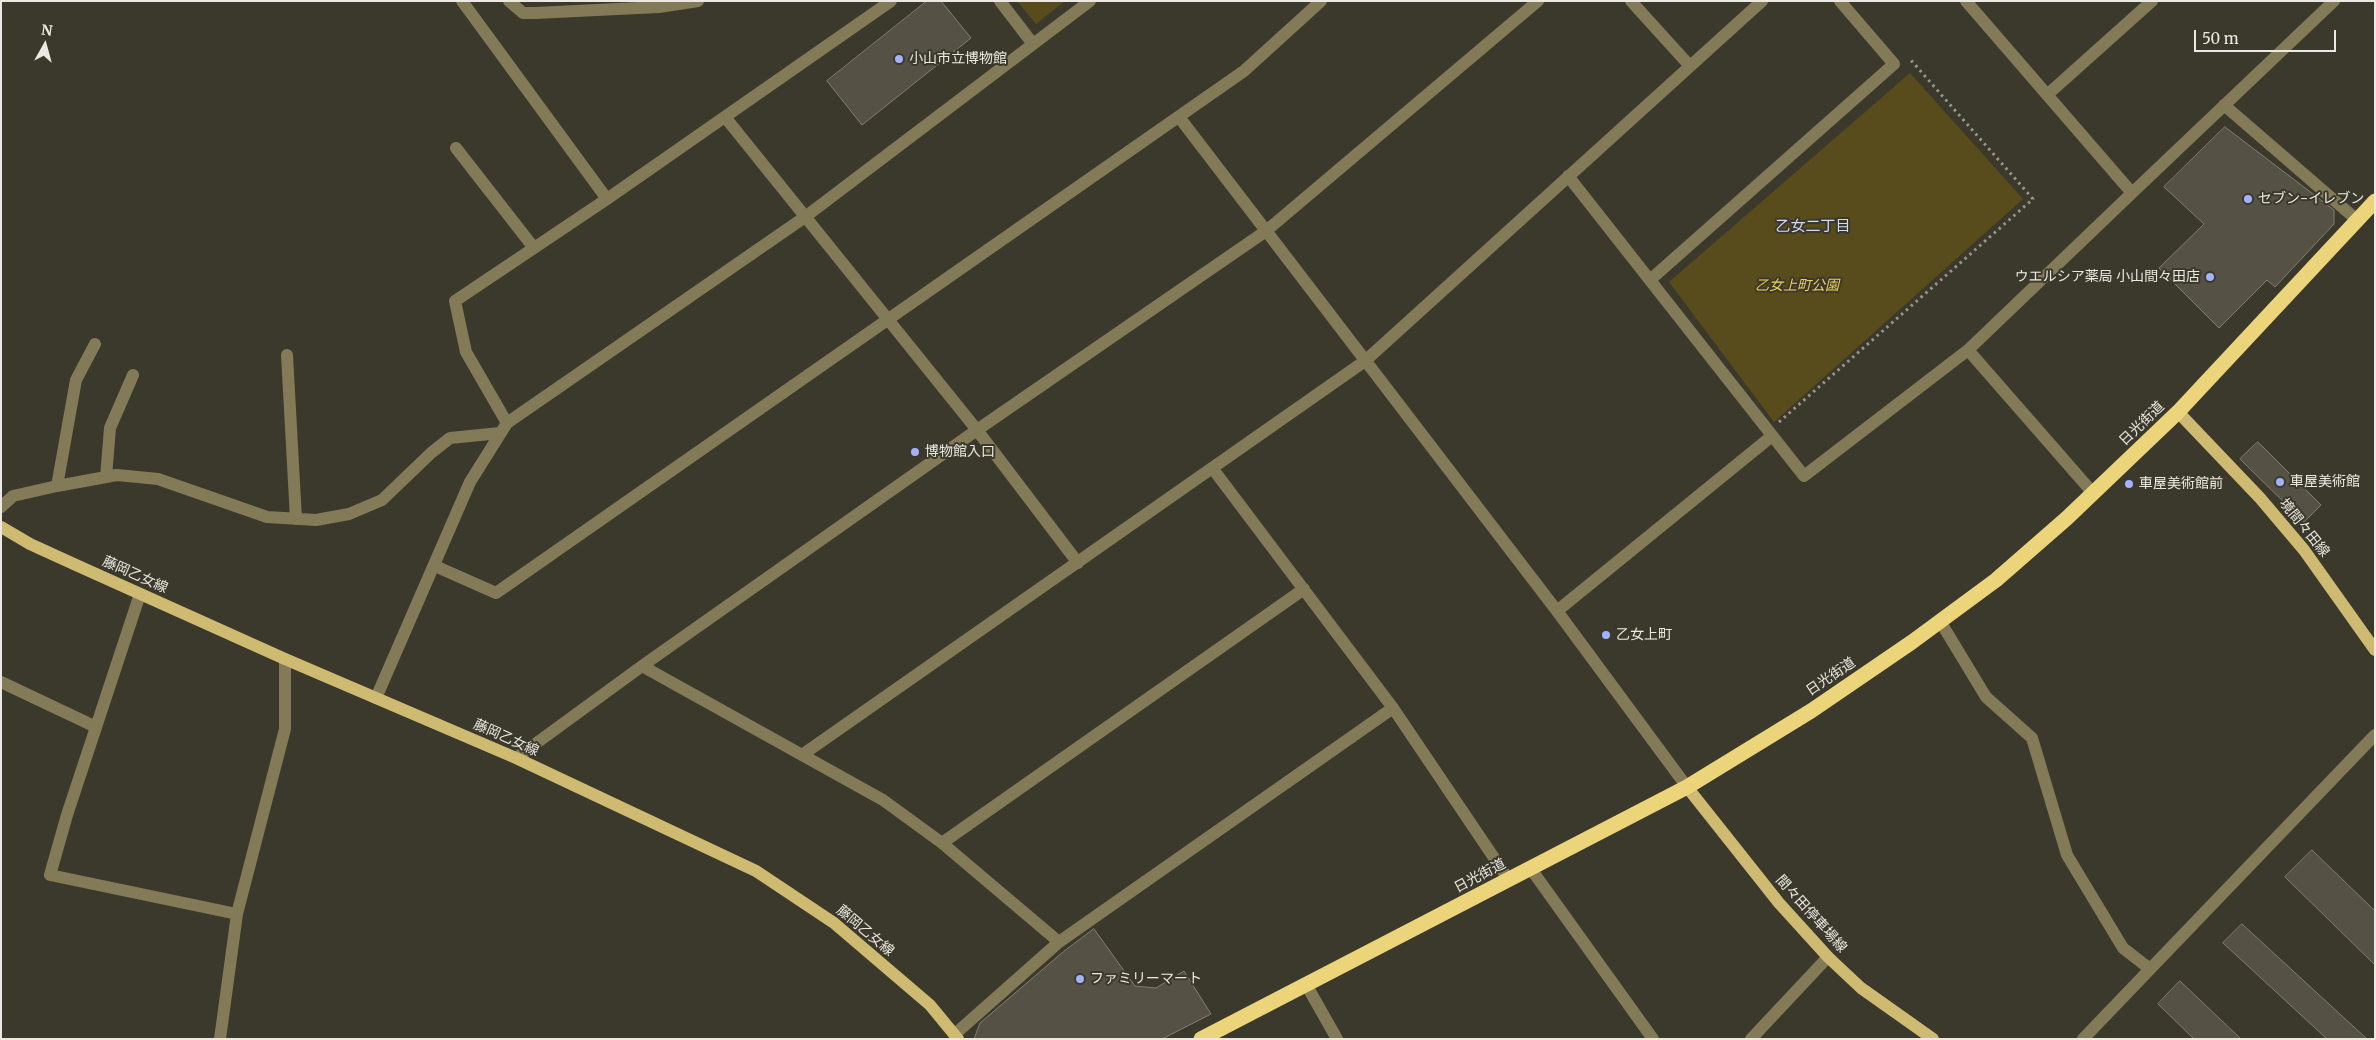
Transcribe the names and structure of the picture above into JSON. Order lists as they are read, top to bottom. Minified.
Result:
{"streets":{"highway":["日光街道"],"main road":["境間々田線","藤岡乙女線","間々田停車場線"]},"crossings":[["日光街道","境間々田線"],["日光街道","間々田停車場線"]],"districts":["乙女二丁目"],"parks":["乙女上町公園"],"places":["小山市立博物館","セブン-イレブン","ウエルシア薬局 小山間々田店","博物館入口","車屋美術館","車屋美術館前","乙女上町","ファミリーマート"],"scale_bar":"50 m","north":"top"}
